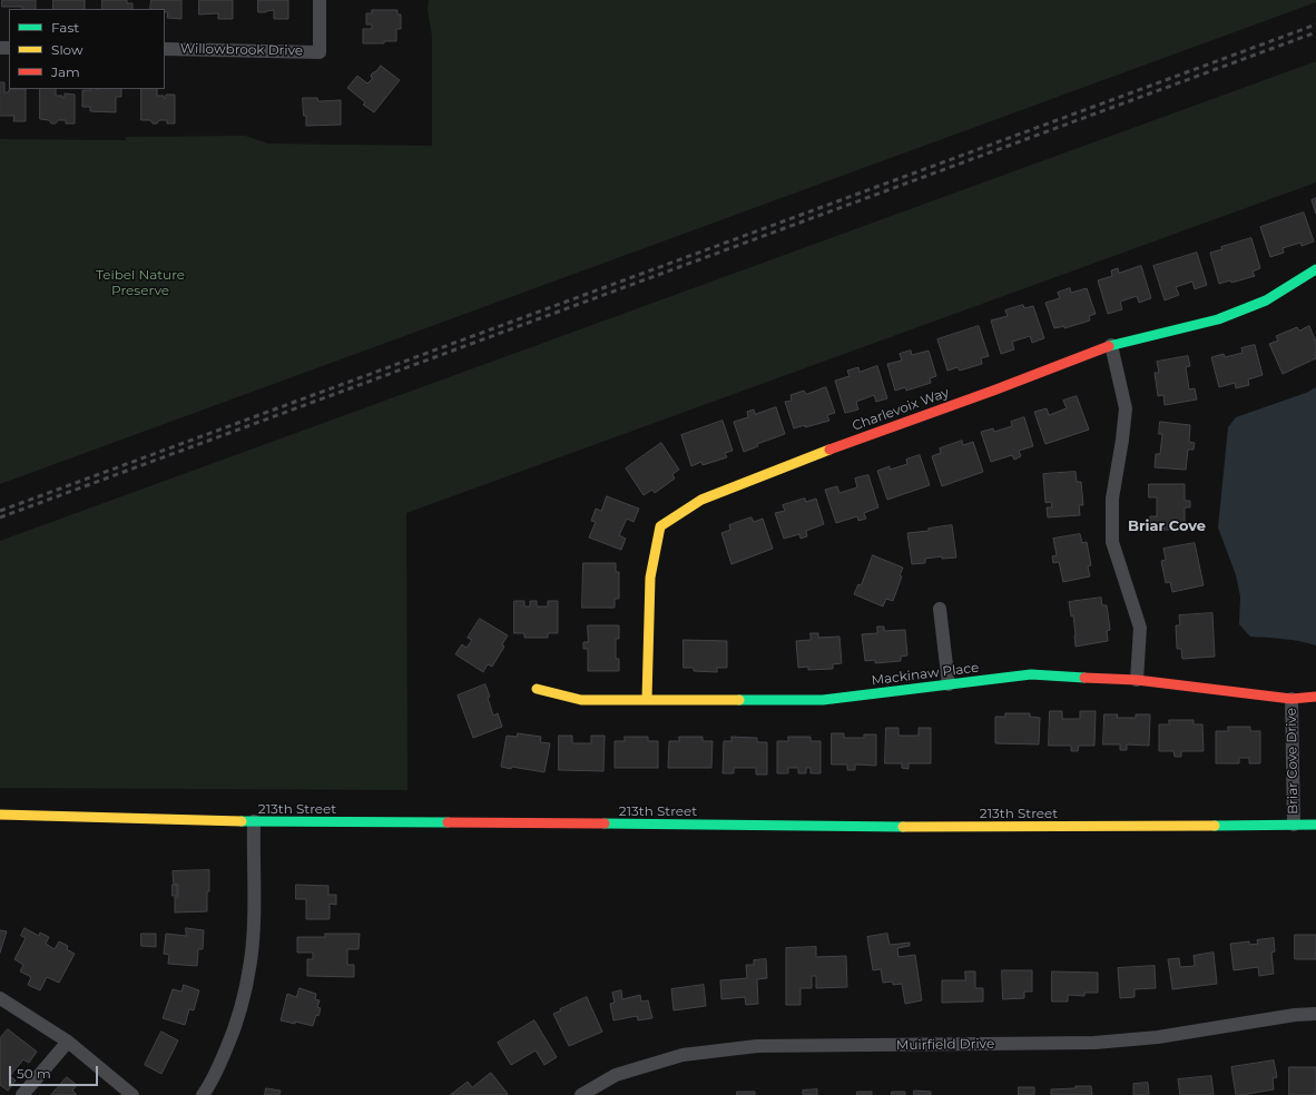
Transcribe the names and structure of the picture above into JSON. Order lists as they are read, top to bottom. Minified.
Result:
{"streets":{"street":["Willowbrook Drive","Charlevoix Way","Mackinaw Place","Briar Cove Drive","213th Street","Muirfield Drive"]},"crossings":[["Charlevoix Way","Mackinaw Place"],["Mackinaw Place","Briar Cove Drive"],["Briar Cove Drive","213th Street"]],"districts":["Briar Cove"],"parks":["Teibel Nature Preserve"],"legend":["Fast","Slow","Jam"],"scale_bar":"50 m"}
